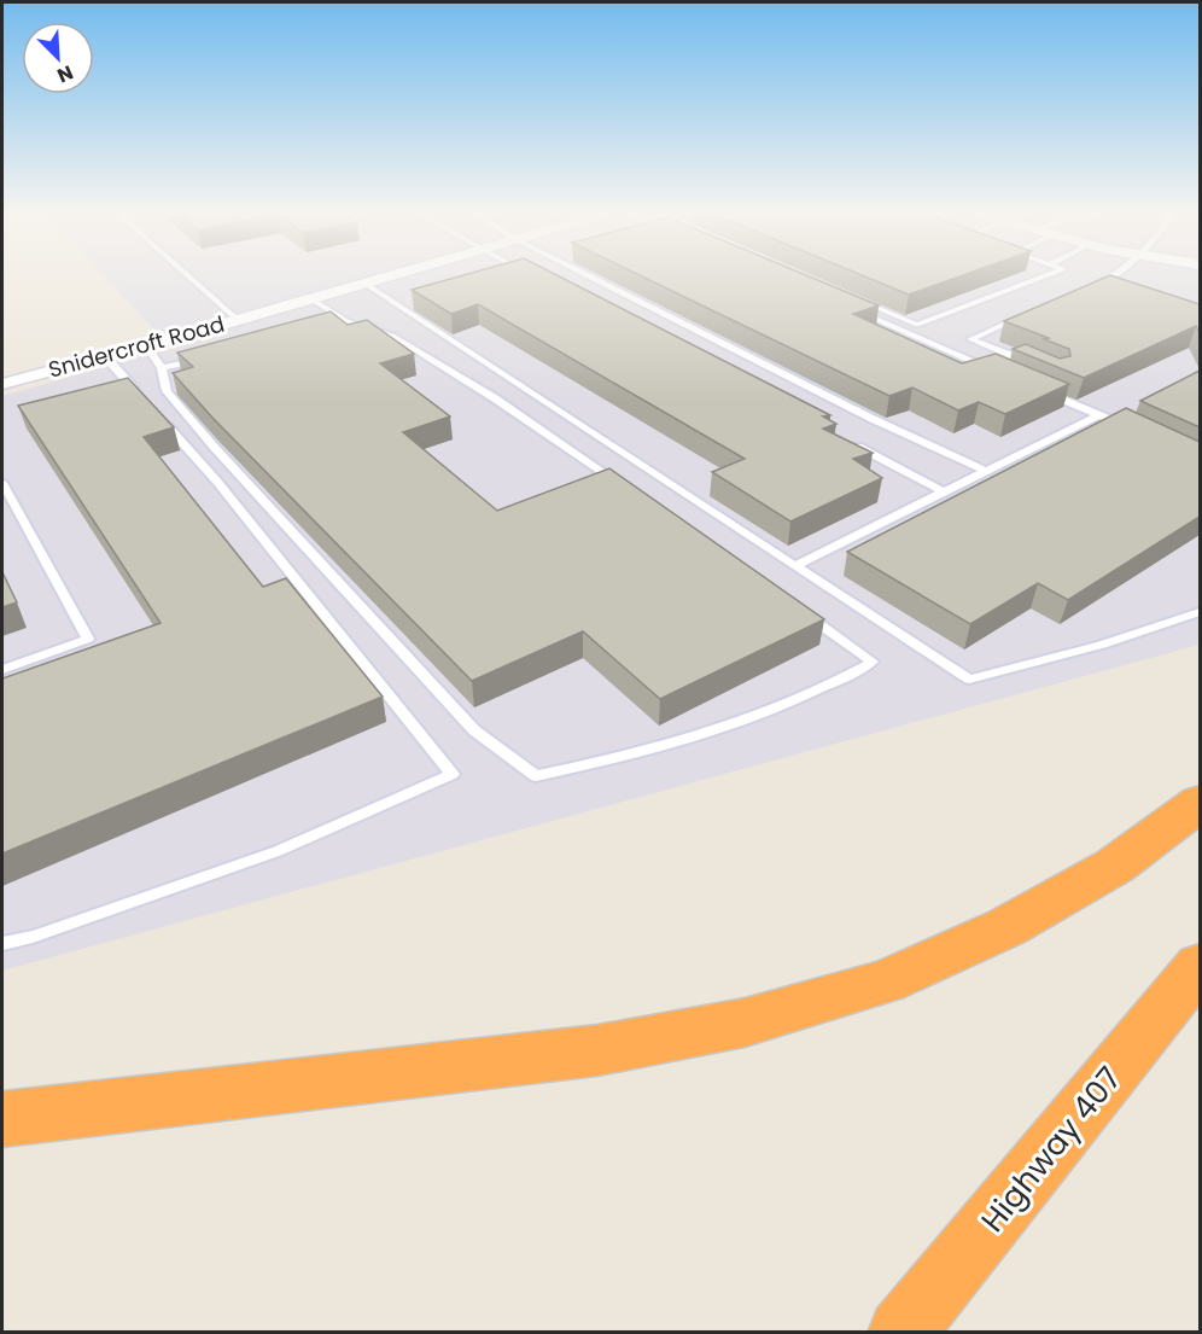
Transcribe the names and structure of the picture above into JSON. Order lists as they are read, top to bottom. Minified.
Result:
{"streets":{"highway":["Highway 407"],"street":["Snidercroft Road"]},"north":"bottom right"}
